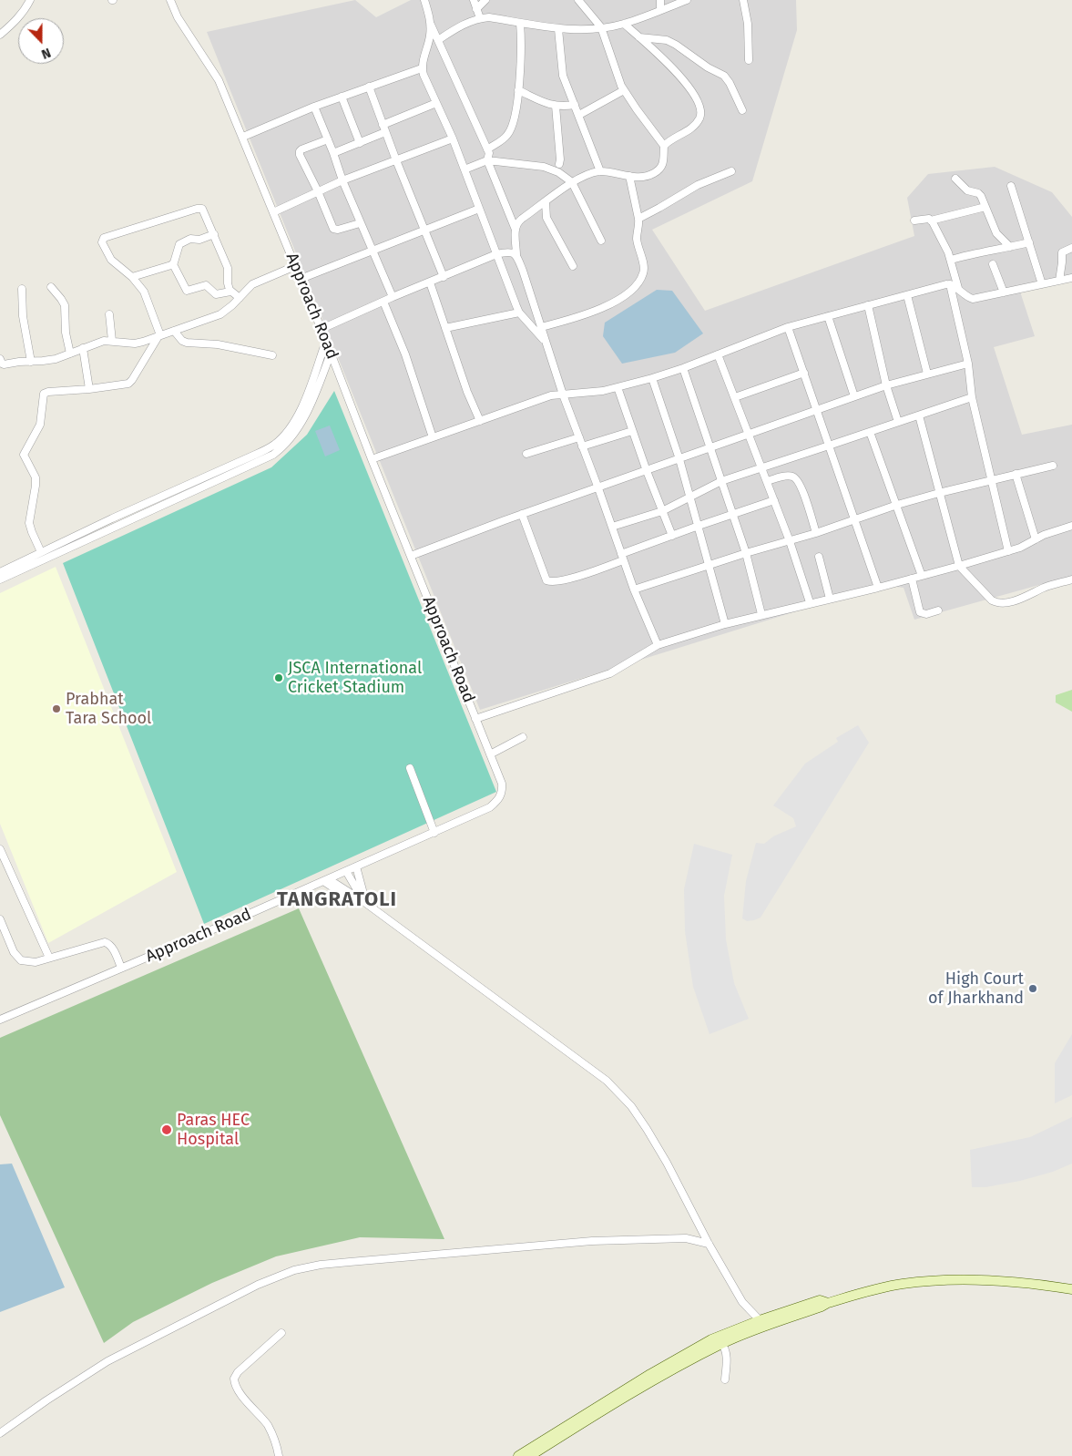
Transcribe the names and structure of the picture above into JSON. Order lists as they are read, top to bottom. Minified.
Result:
{"streets":{"street":["Approach Road"]},"districts":["TANGRATOLI"],"places":["JSCA International Cricket Stadium","Prabhat Tara School","High Court of Jharkhand","Paras HEC Hospital"],"north":"bottom"}
